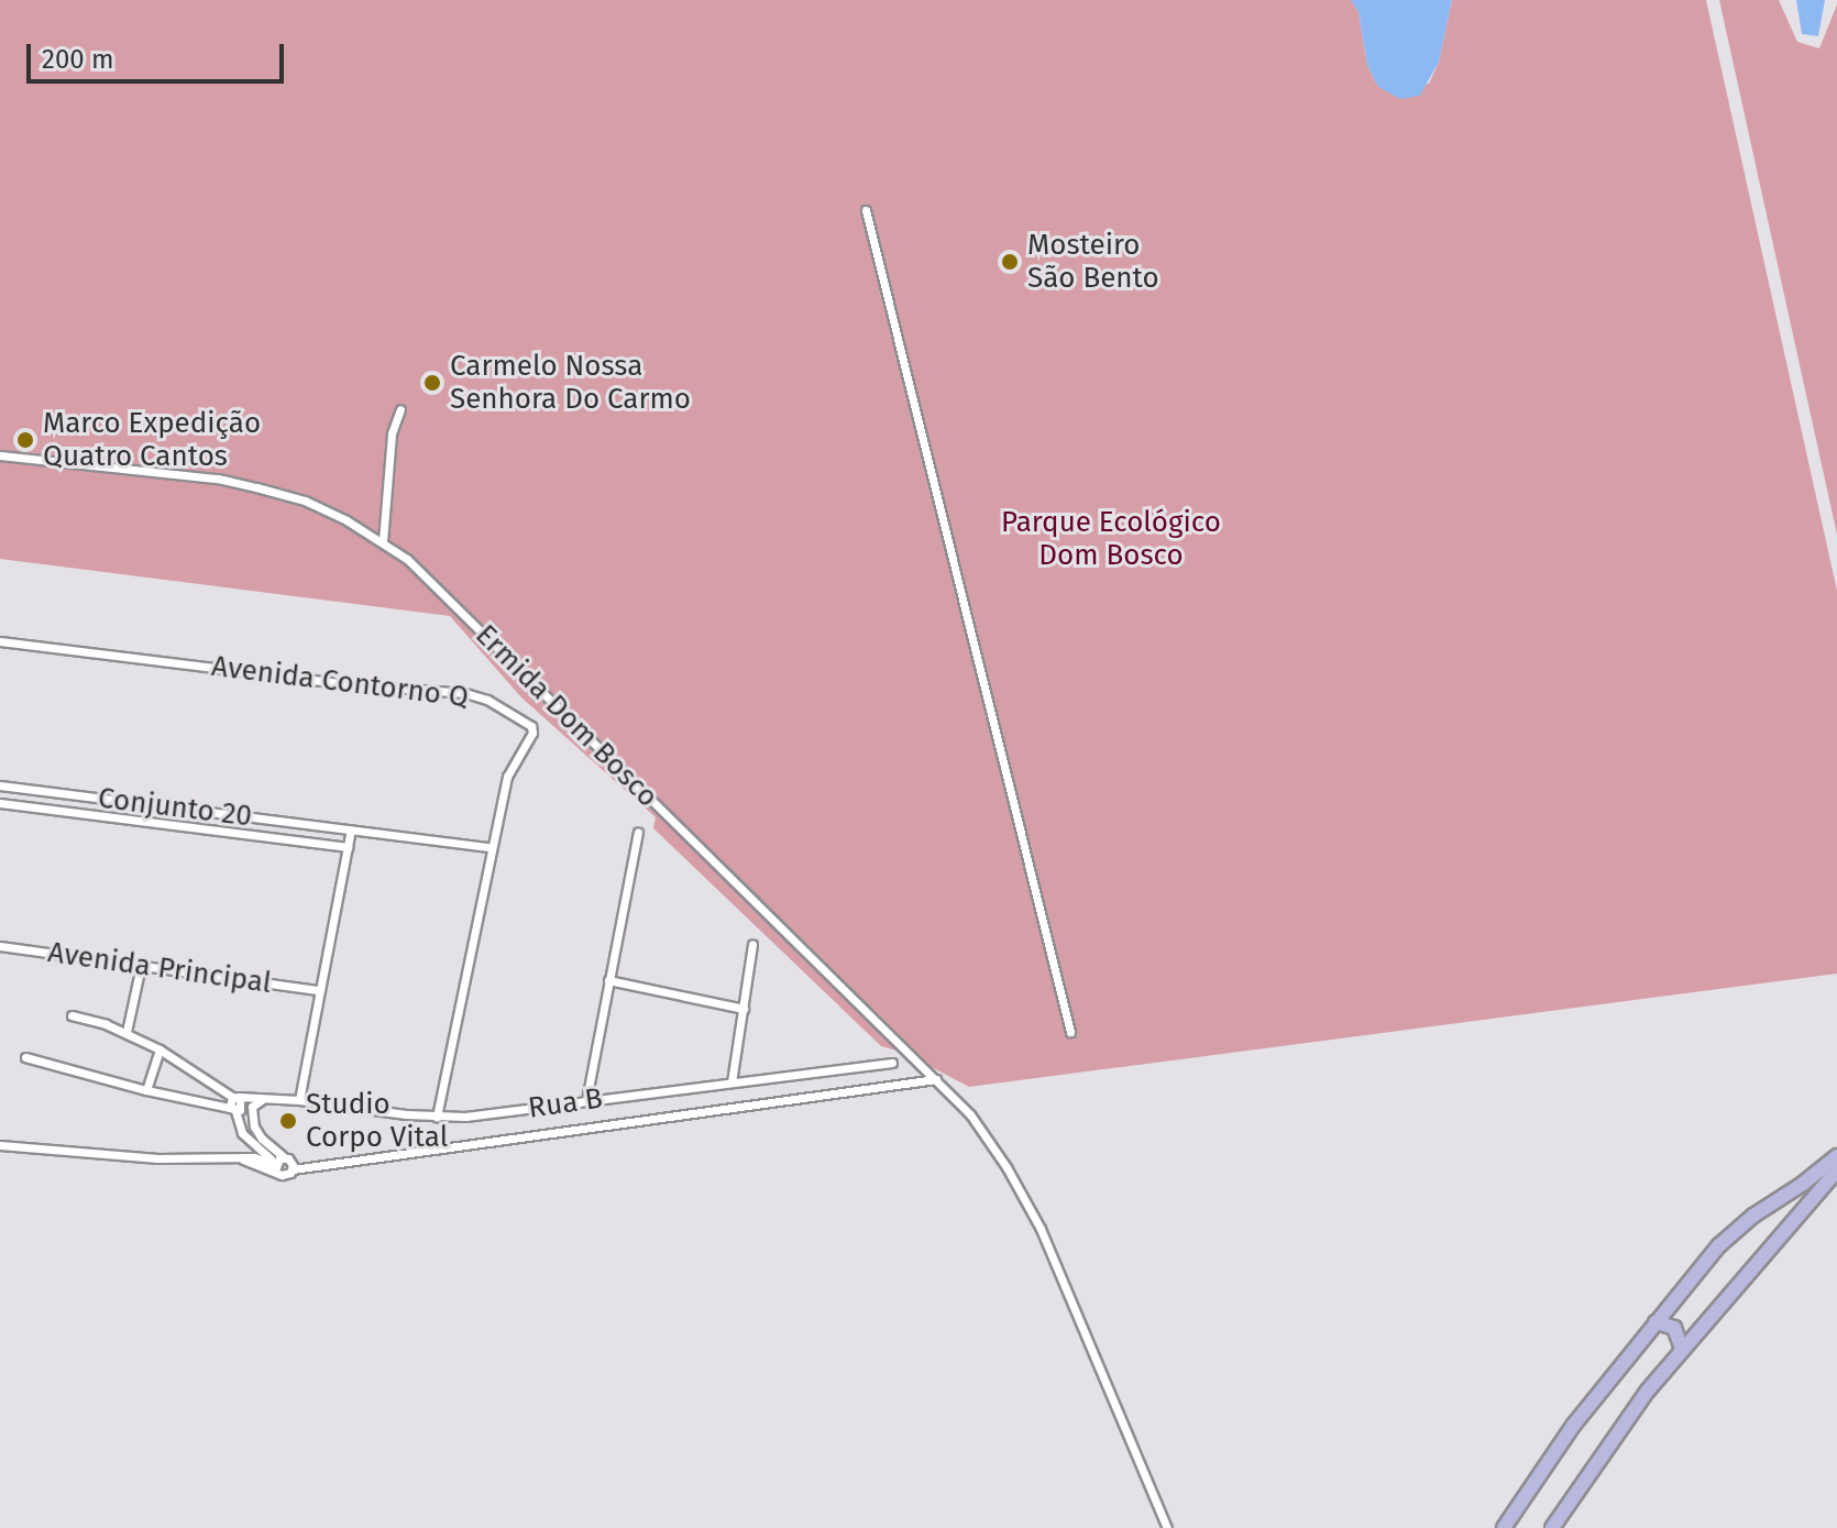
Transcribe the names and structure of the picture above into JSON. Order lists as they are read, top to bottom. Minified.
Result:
{"streets":{"street":["Avenida Contorno Q","Ermida Dom Bosco","Conjunto 20","Avenida Principal","Rua B"]},"crossings":[["Avenida Contorno Q","Conjunto 20"],["Avenida Contorno Q","Rua B"]],"parks":["Parque Ecológico Dom Bosco"],"places":["Mosteiro São Bento","Carmelo Nossa Senhora Do Carmo","Marco Expedição Quatro Cantos","Studio Corpo Vital"],"scale_bar":"200 m"}
